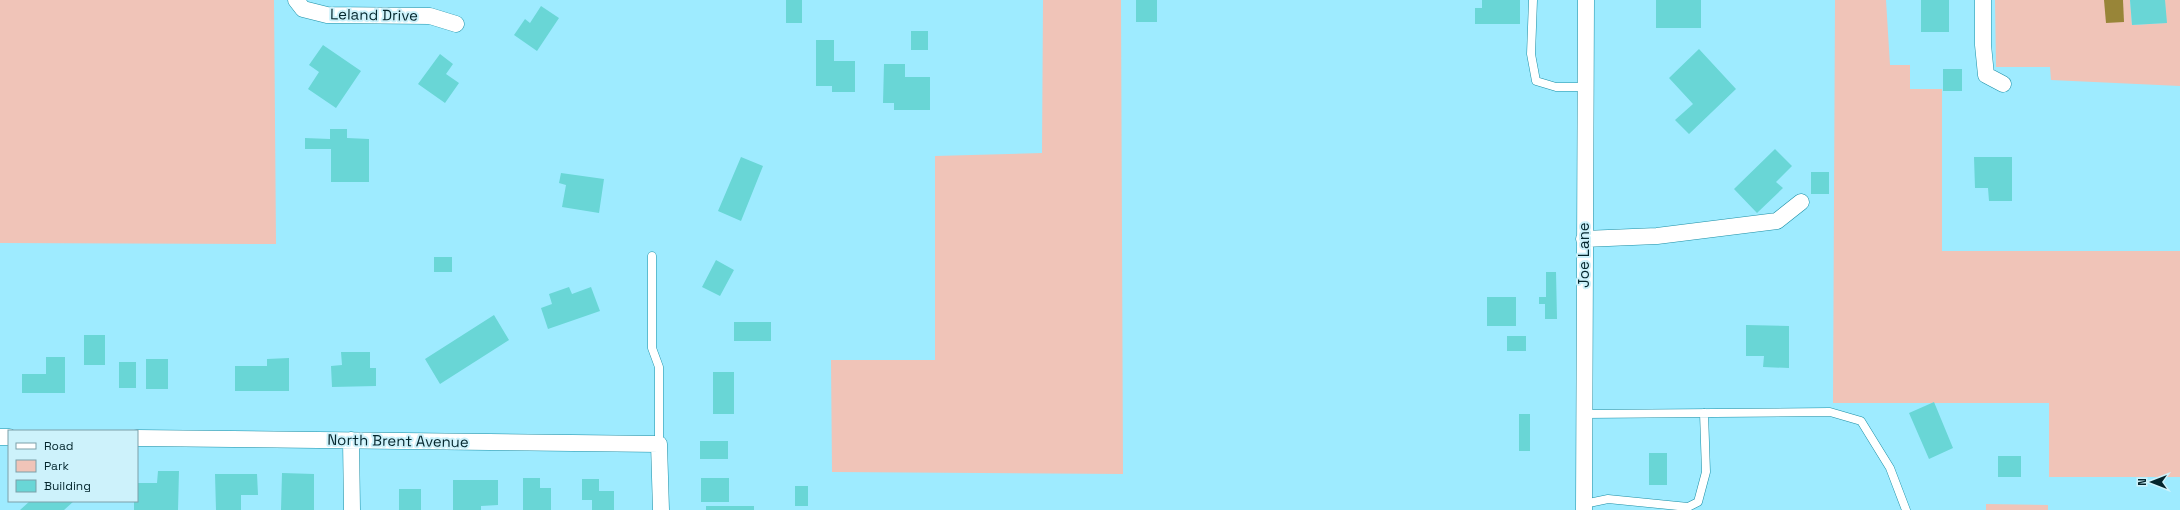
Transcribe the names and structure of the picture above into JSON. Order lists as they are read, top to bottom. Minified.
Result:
{"streets":{"street":["Leland Drive","Joe Lane","North Brent Avenue"]},"legend":["Road","Park","Building"],"north":"left"}
